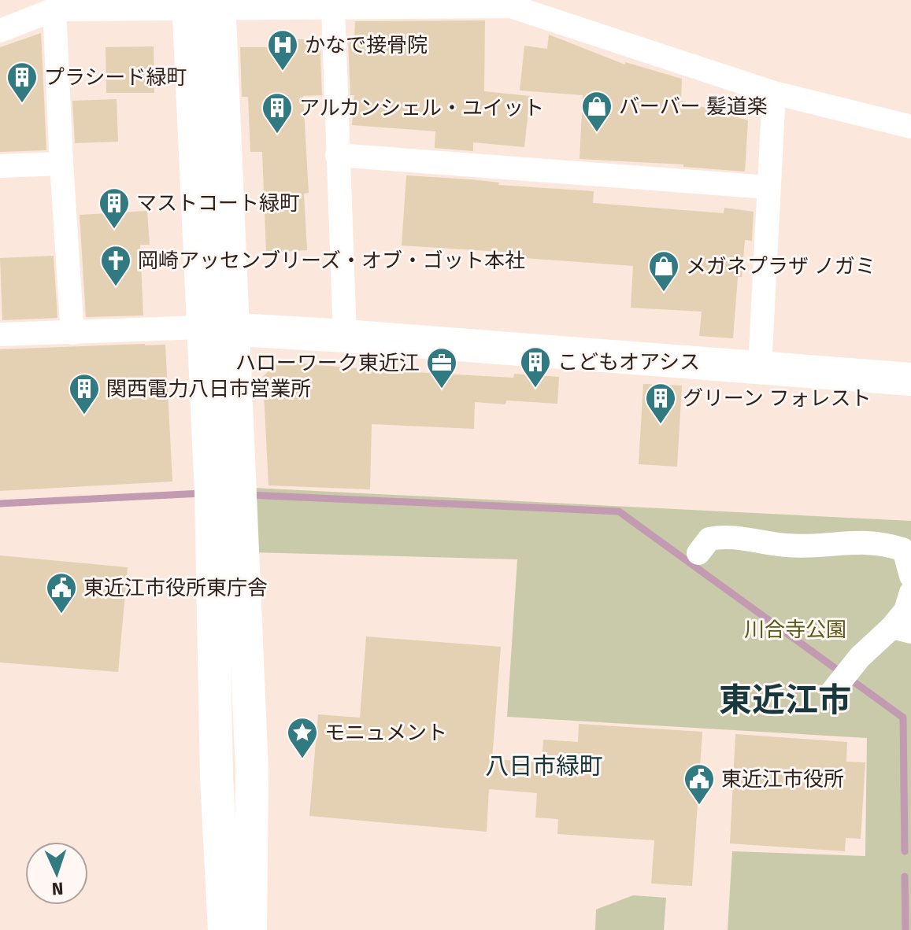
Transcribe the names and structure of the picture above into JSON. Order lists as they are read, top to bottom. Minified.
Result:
{"districts":["東近江市","八日市緑町"],"parks":["川合寺公園"],"places":{"hospital":["かなで接骨院"],"building":["プラシード緑町","アルカンシェル・ユイット","マストコート緑町","こどもオアシス","関西電力八日市営業所","グリーン フォレスト"],"shop":["バーバー 髪道楽","メガネプラザ ノガミ"],"church":["岡崎アッセンブリーズ・オブ・ゴット本社"],"office":["ハローワーク東近江"],"public building":["東近江市役所東庁舎","東近江市役所"],"place":["モニュメント"]},"north":"bottom"}
